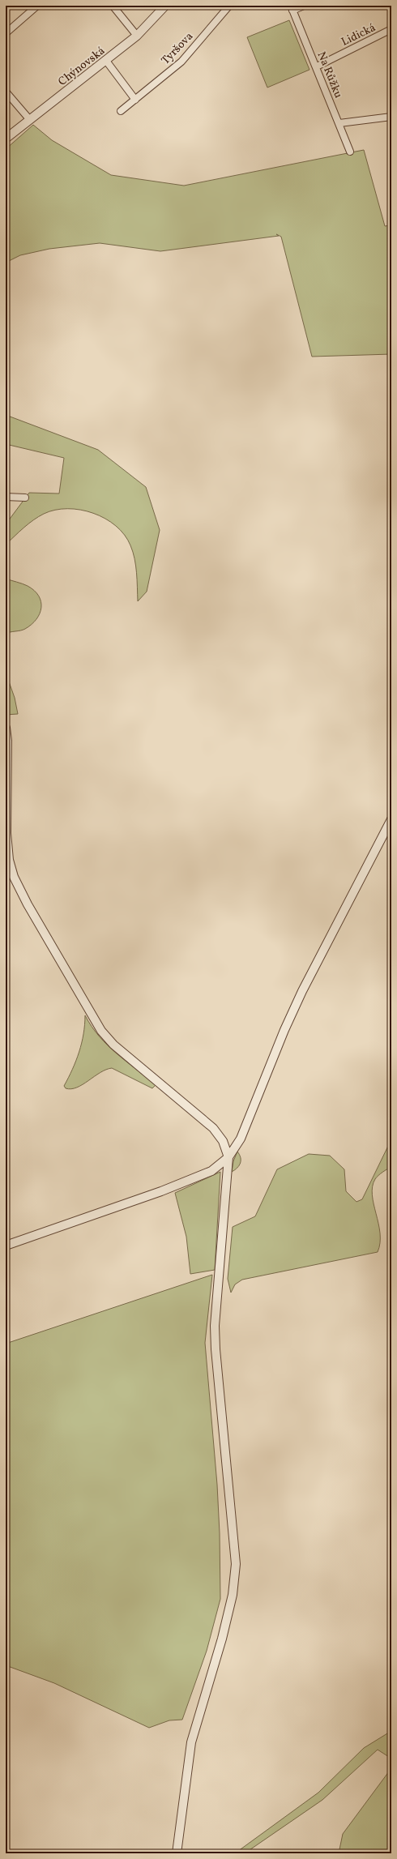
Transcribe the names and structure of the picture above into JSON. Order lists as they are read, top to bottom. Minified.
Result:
{"streets":{"street":["Lidická","Tyršova","Chýnovská","Na Růžku"]},"crossings":[["Lidická","Na Růžku"]]}
